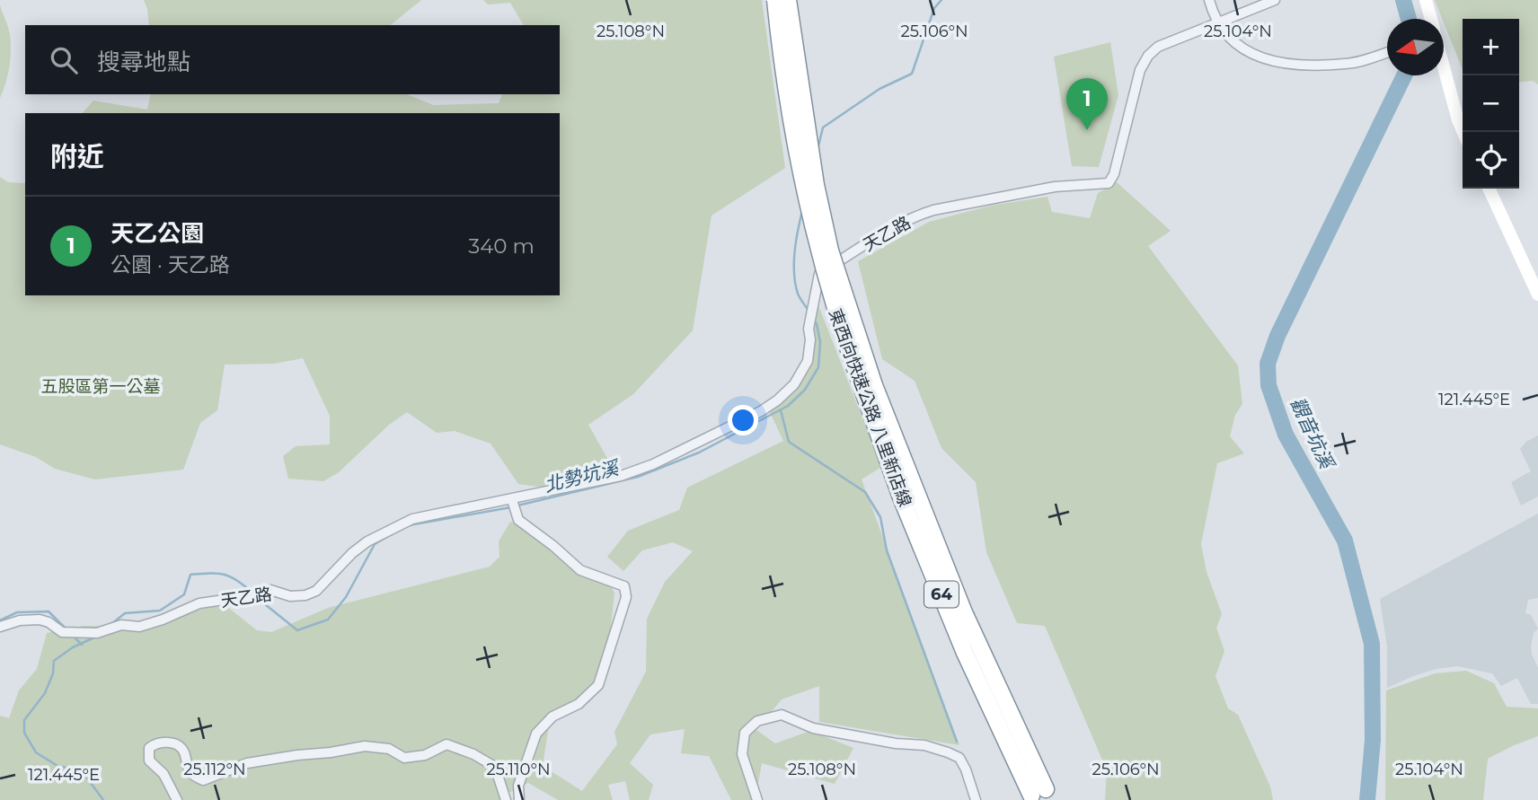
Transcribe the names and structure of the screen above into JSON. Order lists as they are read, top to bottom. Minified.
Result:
{"streets":{"highway":["東西向快速公路 八里新店線","64"],"street":["天乙路"]},"water":["觀音坑溪","北勢坑溪"],"parks":["五股區第一公墓"],"north":"left","page":{"map_buttons":["+","−"],"search":"搜尋地點","pins":"1","heading":"附近","list":[{"mark":"1","name":"天乙公園","note":"公園 · 天乙路","value":"340 m"}]},"coordinates":["25.108°N","25.106°N","25.104°N","121.445°E","25.112°N","25.110°N"]}
